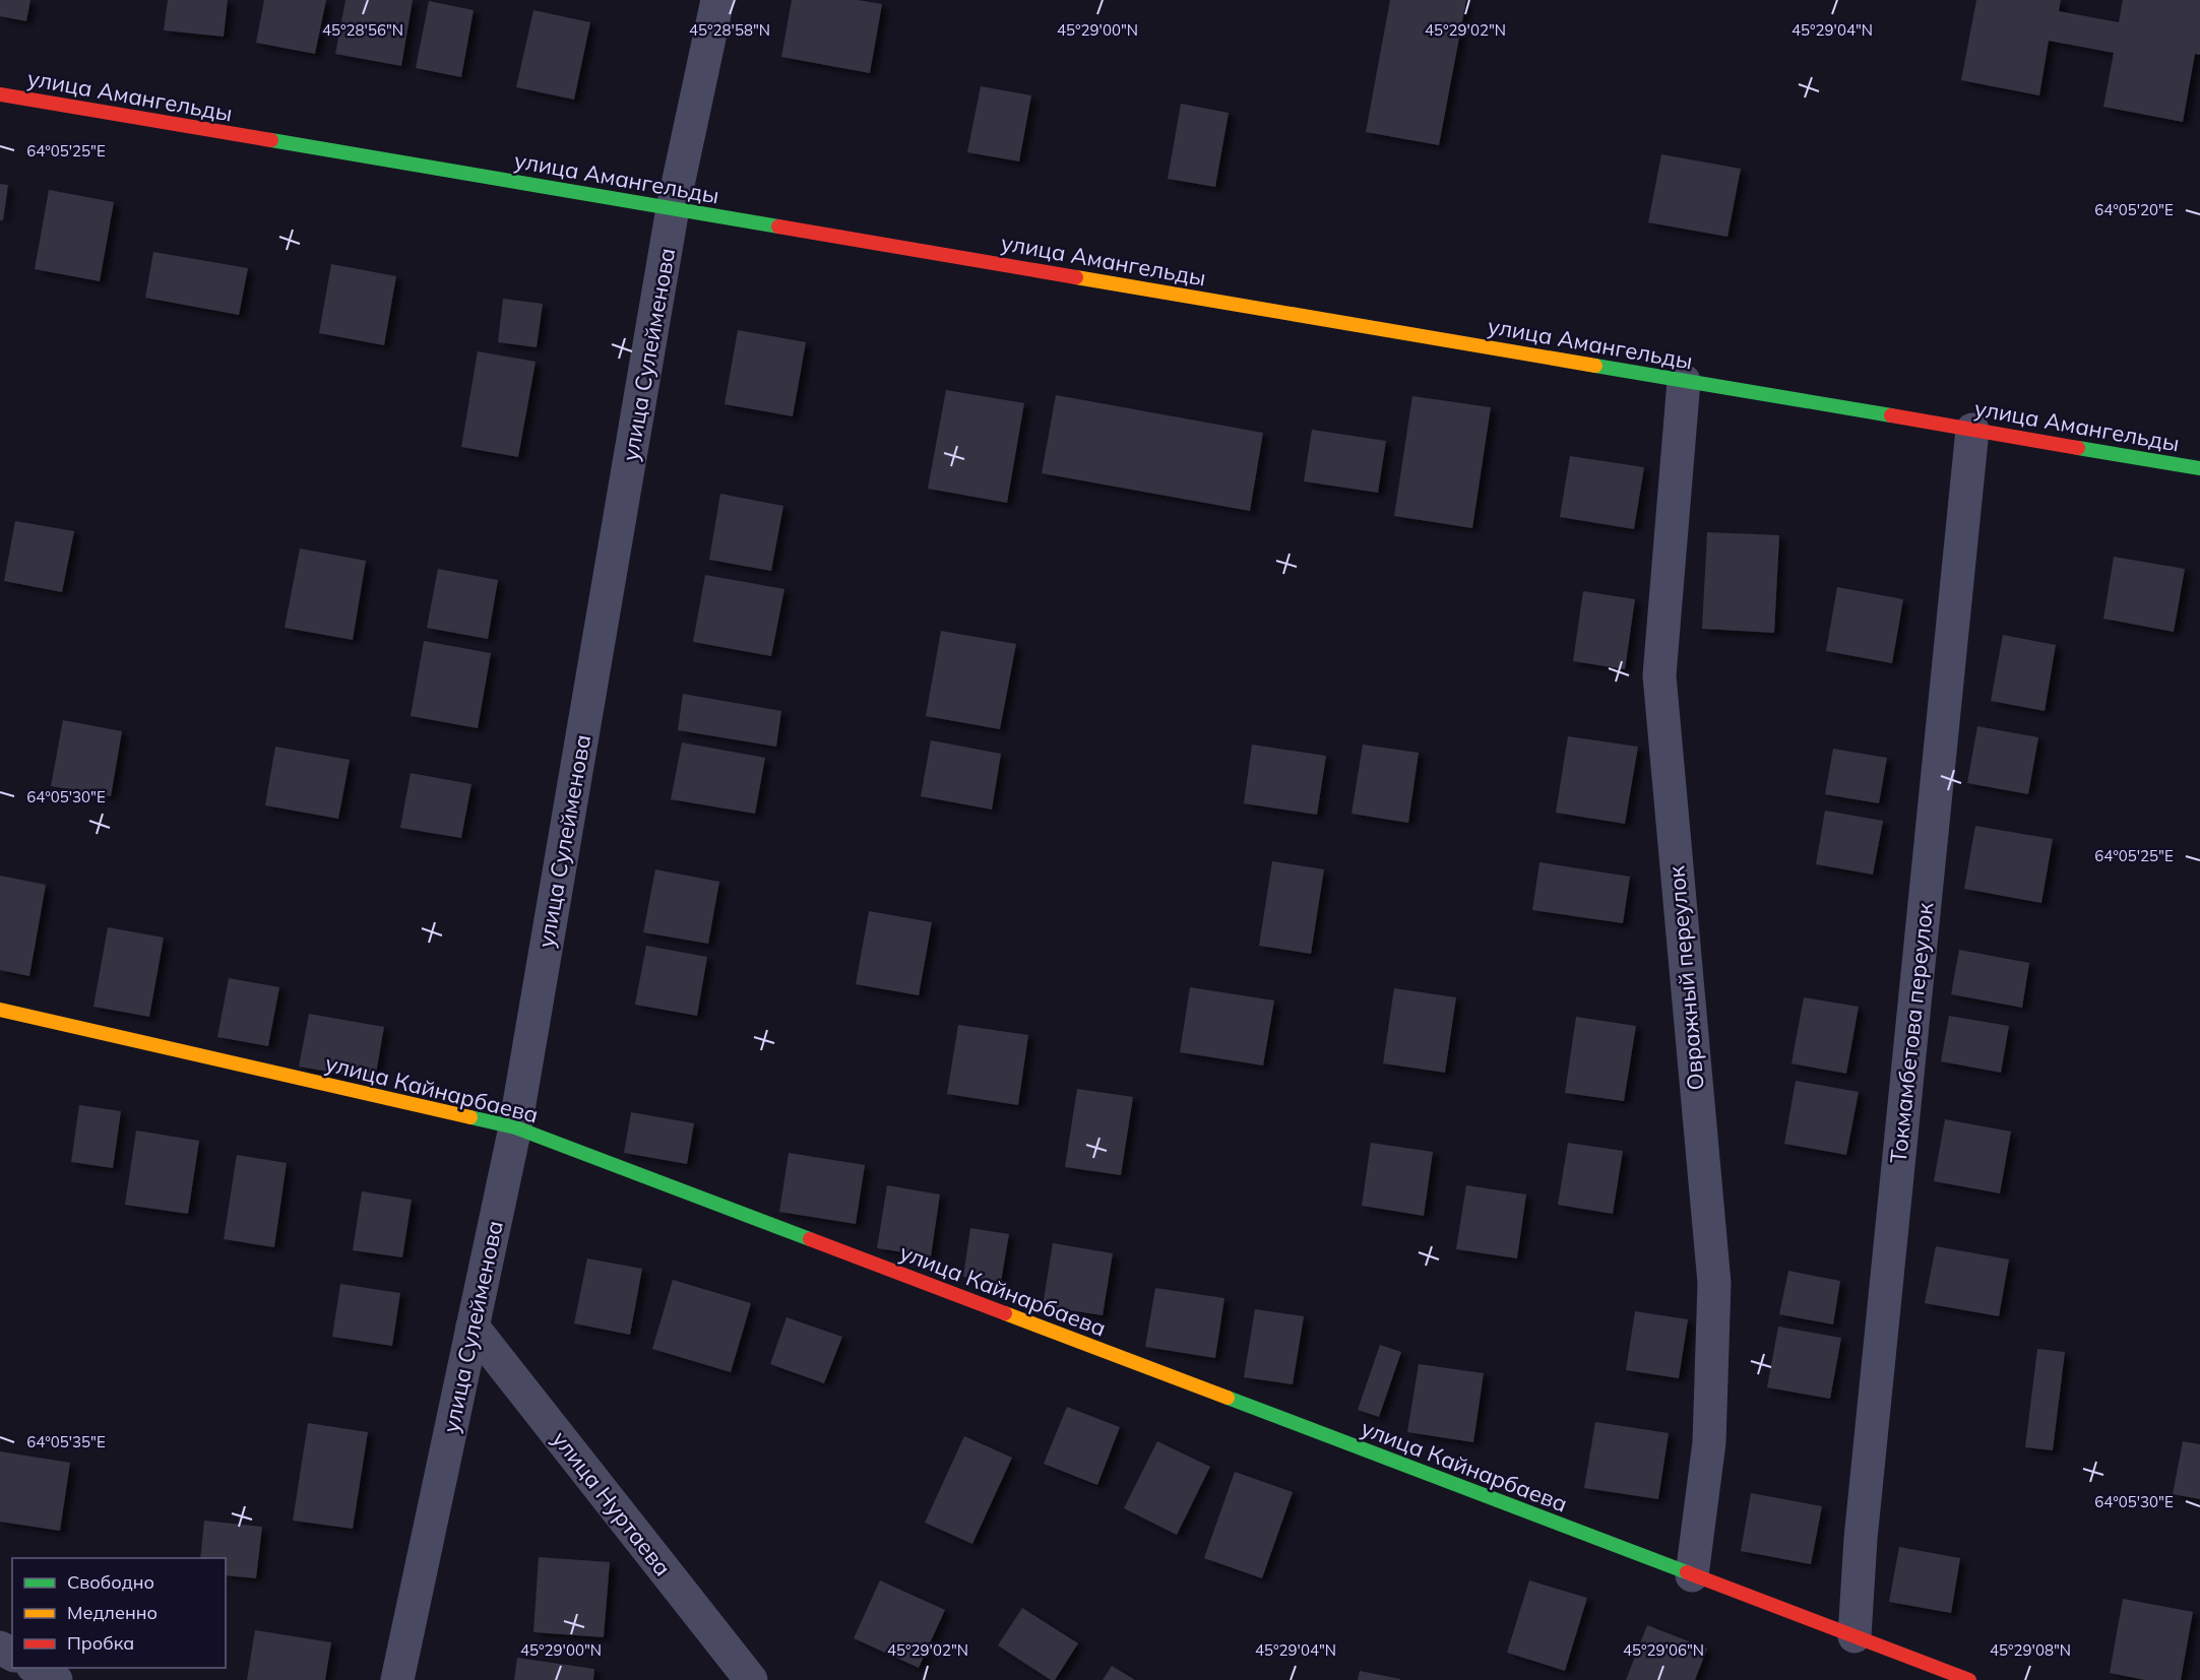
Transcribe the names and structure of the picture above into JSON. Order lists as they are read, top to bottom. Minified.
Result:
{"streets":{"street":["улица Амангельды","улица Сулейменова","Овражный переулок","Токмамбетова переулок","улица Кайнарбаева","улица Нуртаева"]},"crossings":[["улица Амангельды","улица Сулейменова"],["улица Амангельды","Овражный переулок"],["улица Амангельды","Токмамбетова переулок"],["улица Сулейменова","улица Кайнарбаева"],["улица Сулейменова","улица Нуртаева"],["Овражный переулок","улица Кайнарбаева"],["Токмамбетова переулок","улица Кайнарбаева"]],"legend":["Свободно","Медленно","Пробка"],"coordinates":["45°28'56\"N","45°28'58\"N","45°29'00\"N","45°29'02\"N","45°29'04\"N","64°05'25\"E","64°05'20\"E","64°05'30\"E","64°05'35\"E","45°29'06\"N","45°29'08\"N"]}
